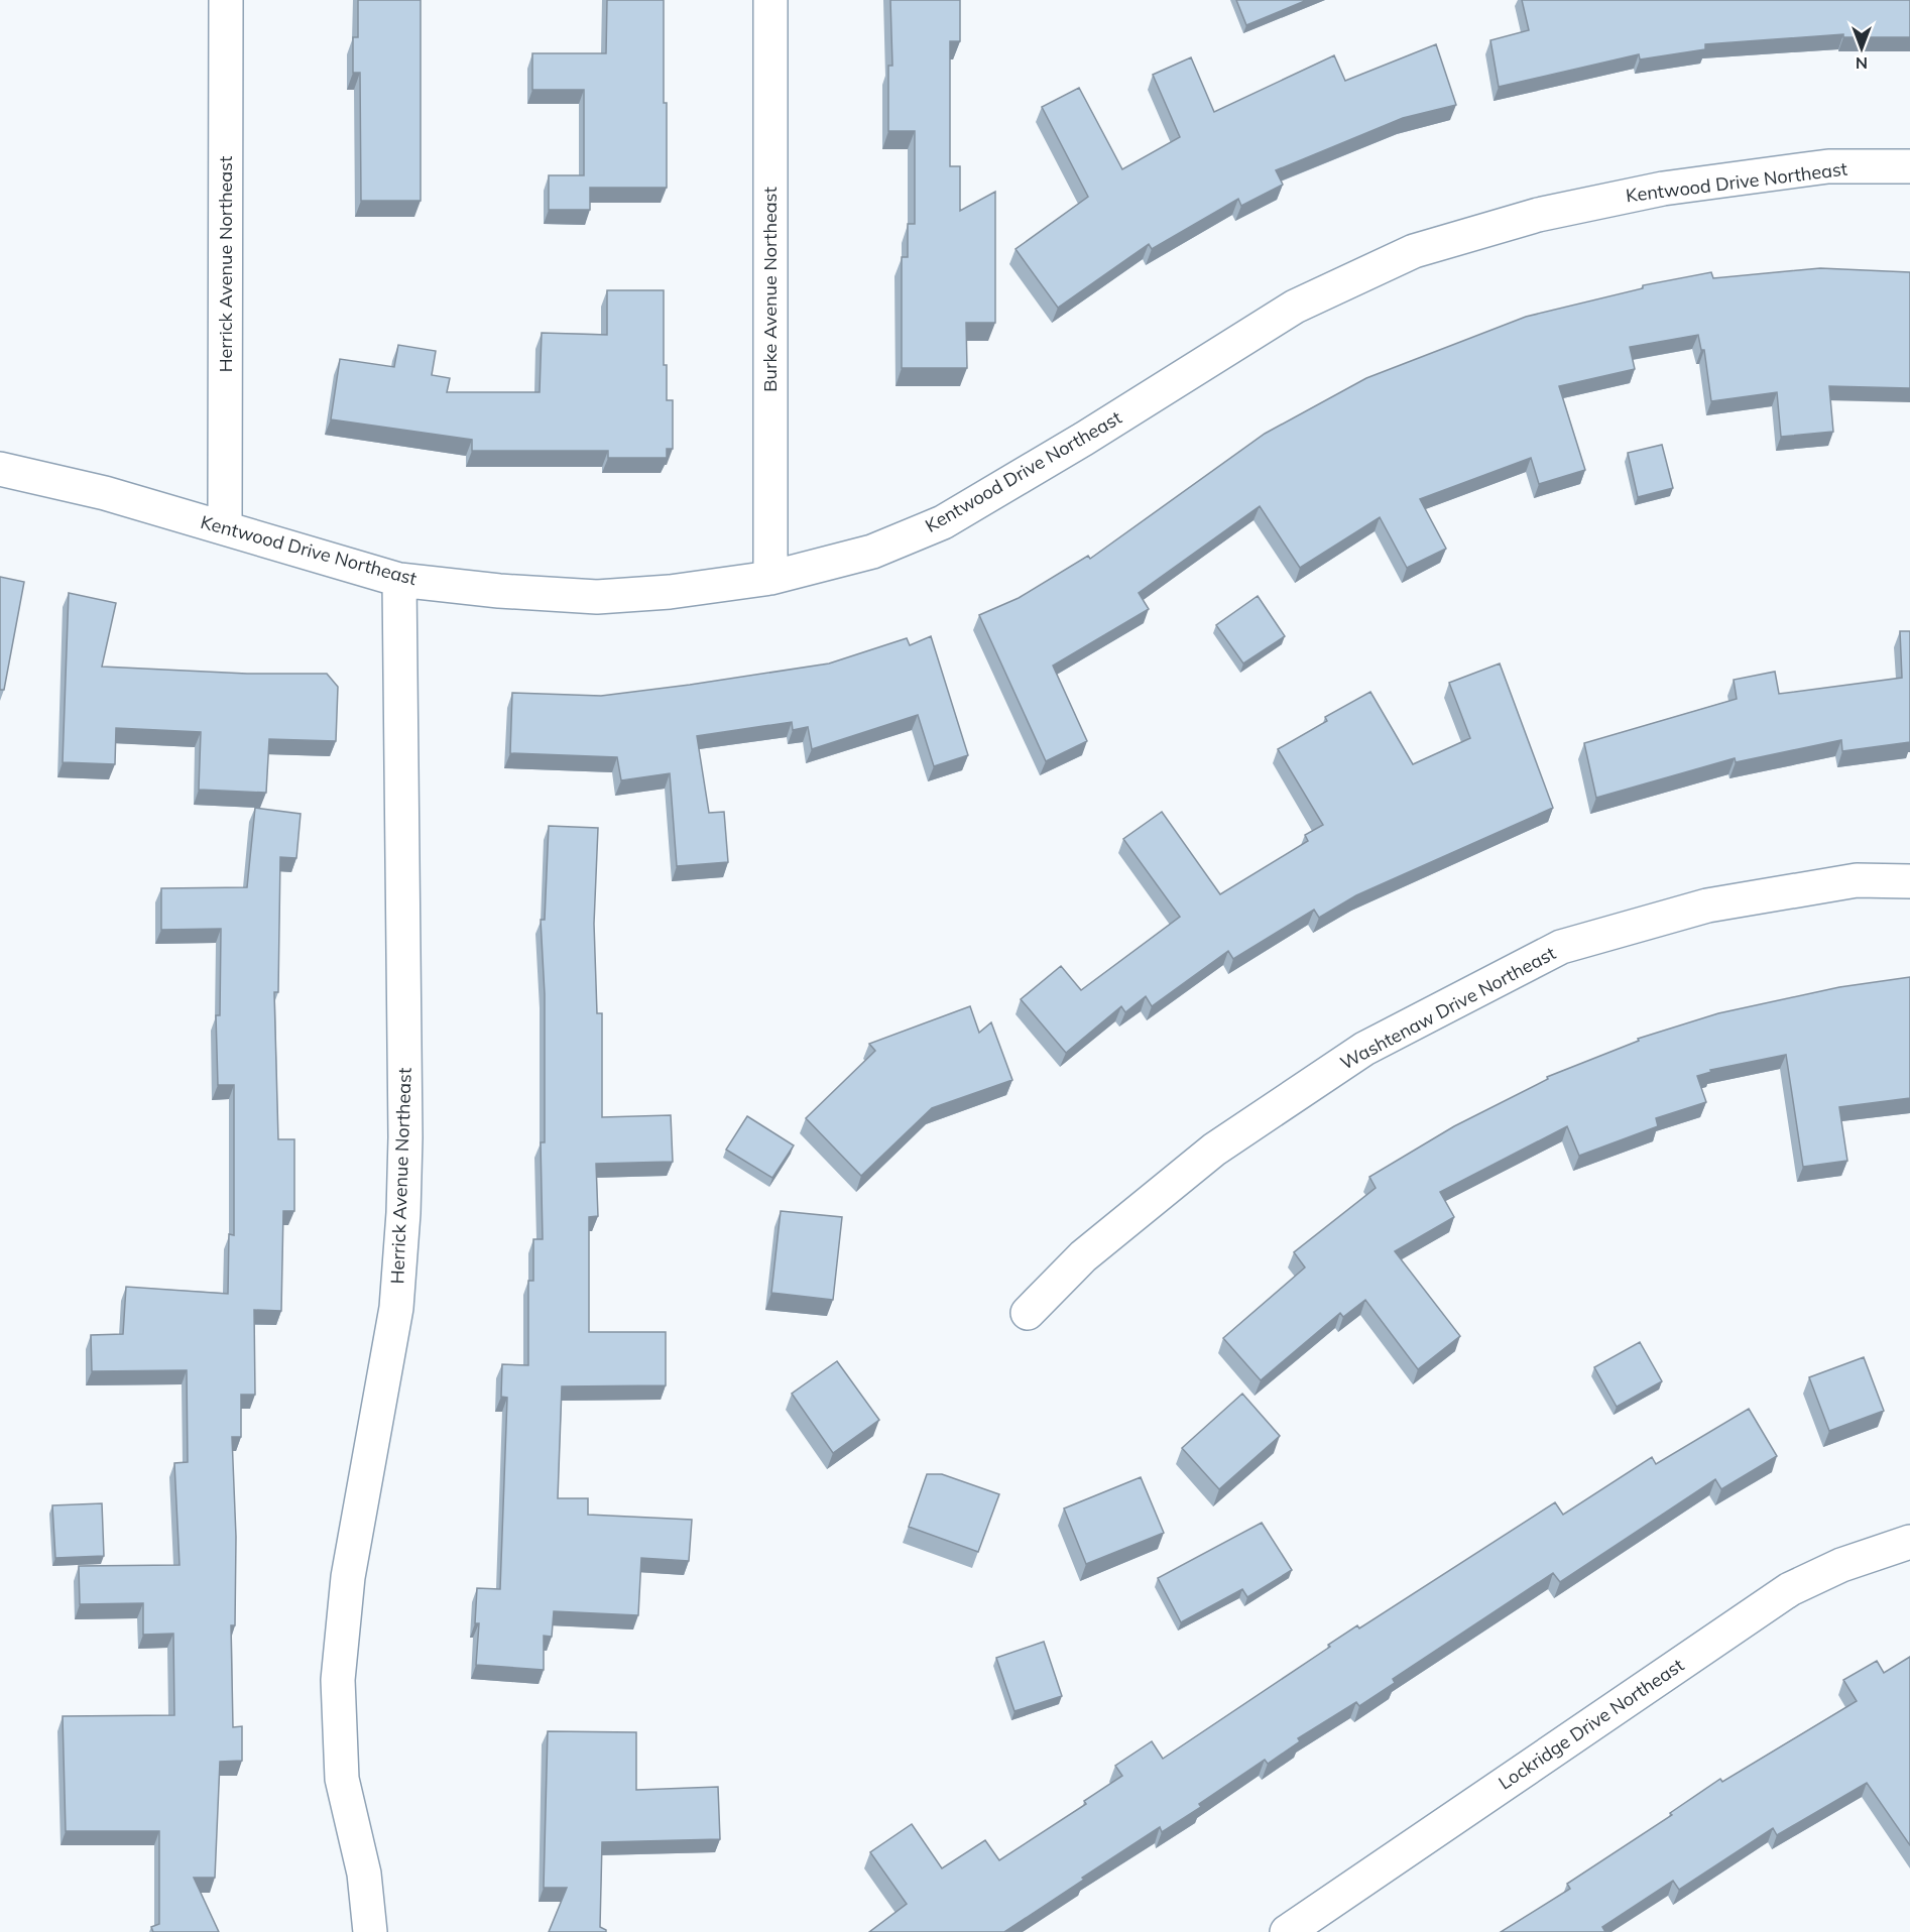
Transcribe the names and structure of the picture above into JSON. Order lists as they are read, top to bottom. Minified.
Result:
{"streets":{"street":["Kentwood Drive Northeast","Herrick Avenue Northeast","Burke Avenue Northeast","Washtenaw Drive Northeast","Lockridge Drive Northeast"]},"crossings":[["Kentwood Drive Northeast","Herrick Avenue Northeast"],["Kentwood Drive Northeast","Burke Avenue Northeast"]],"north":"bottom"}
